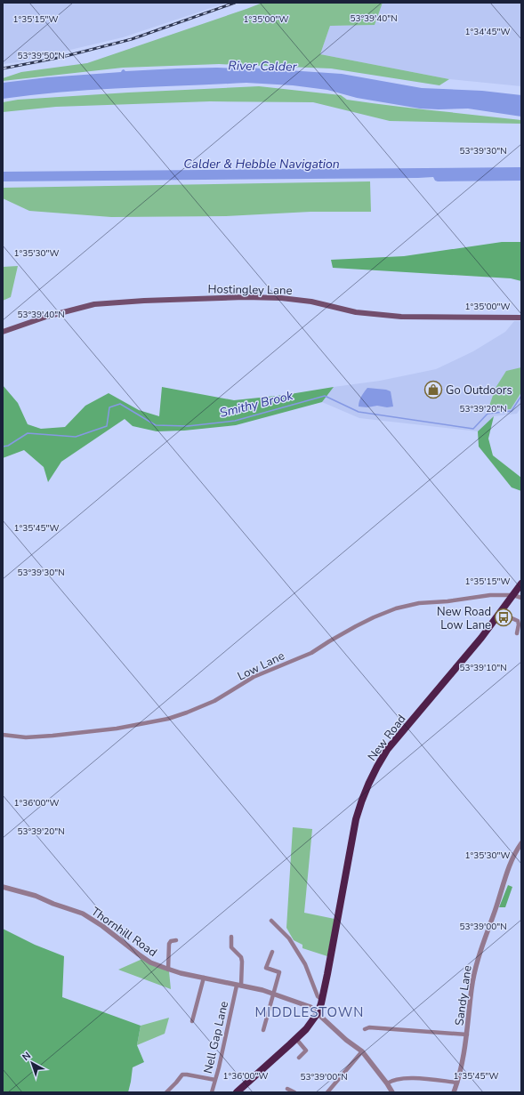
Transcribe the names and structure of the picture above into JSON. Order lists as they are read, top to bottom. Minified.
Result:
{"streets":{"highway":["New Road"],"main road":["Hostingley Lane"],"street":["Low Lane","Thornhill Road","Sandy Lane","Nell Gap Lane"]},"crossings":[["Low Lane","New Road"],["New Road","Thornhill Road"],["Thornhill Road","Nell Gap Lane"]],"districts":["MIDDLESTOWN"],"water":["River Calder","Calder & Hebble Navigation","Smithy Brook"],"places":{"shop":["Go Outdoors"],"bus stop":["New Road Low Lane"]},"north":"top left","coordinates":["53°39'40\"N","1°35'15\"W","1°35'00\"W","1°34'45\"W","53°39'50\"N","53°39'30\"N","1°35'30\"W","53°39'20\"N","1°35'45\"W","53°39'10\"N","1°36'00\"W","53°39'00\"N"]}
